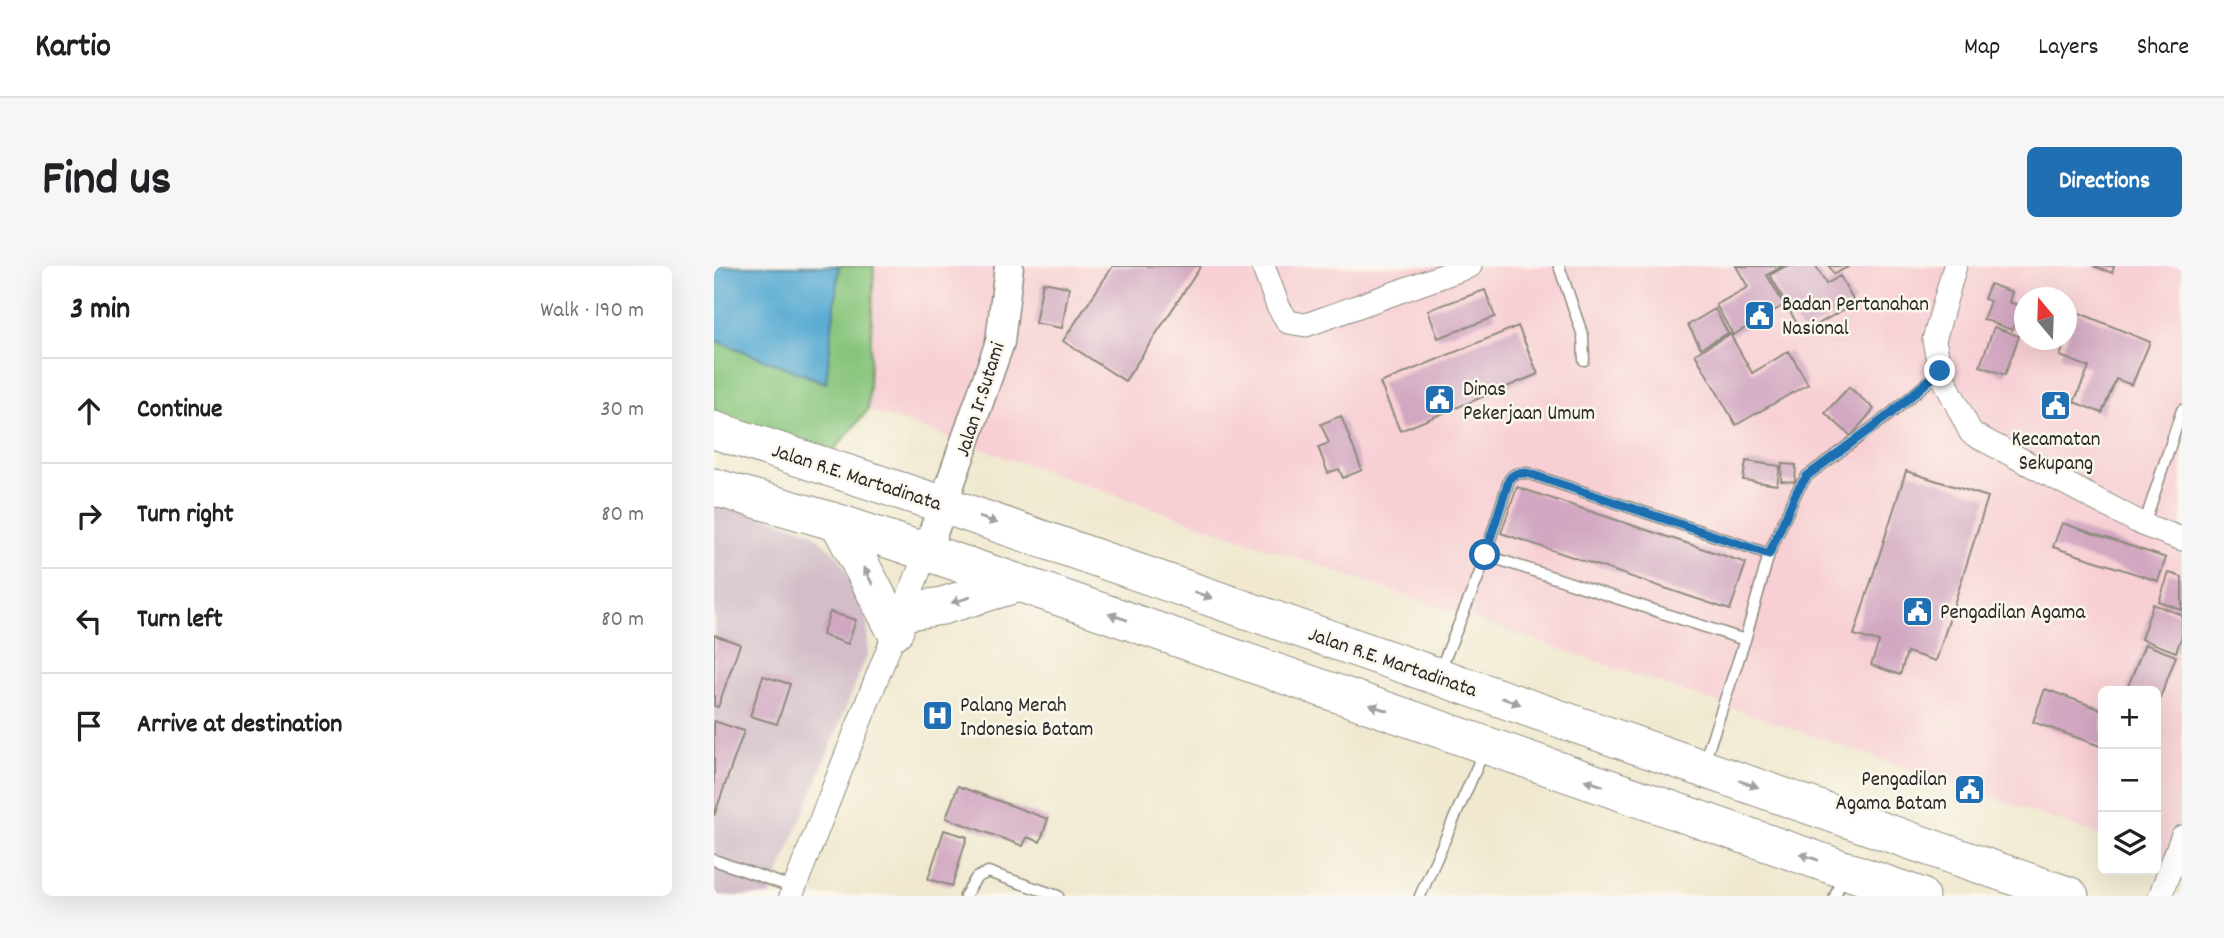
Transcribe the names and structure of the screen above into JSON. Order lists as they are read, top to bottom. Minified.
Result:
{"streets":{"highway":["Jalan R.E. Martadinata"],"street":["Jalan Ir.Sutami"]},"crossings":[["Jalan Ir.Sutami","Jalan R.E. Martadinata"]],"places":{"public building":["Badan Pertanahan Nasional","Dinas Pekerjaan Umum","Kecamatan Sekupang","Pengadilan Agama","Pengadilan Agama Batam"],"hospital":["Palang Merah Indonesia Batam"]},"north":"top","page":{"header":"Kartio","nav":["Map","Layers","Share"],"title":"Find us","buttons":"Directions","heading":["3 min","Walk · 190 m"],"list":[["Continue","30 m"],["Turn right","80 m"],["Turn left","80 m"],"Arrive at destination"],"map_buttons":["+","−"]}}
